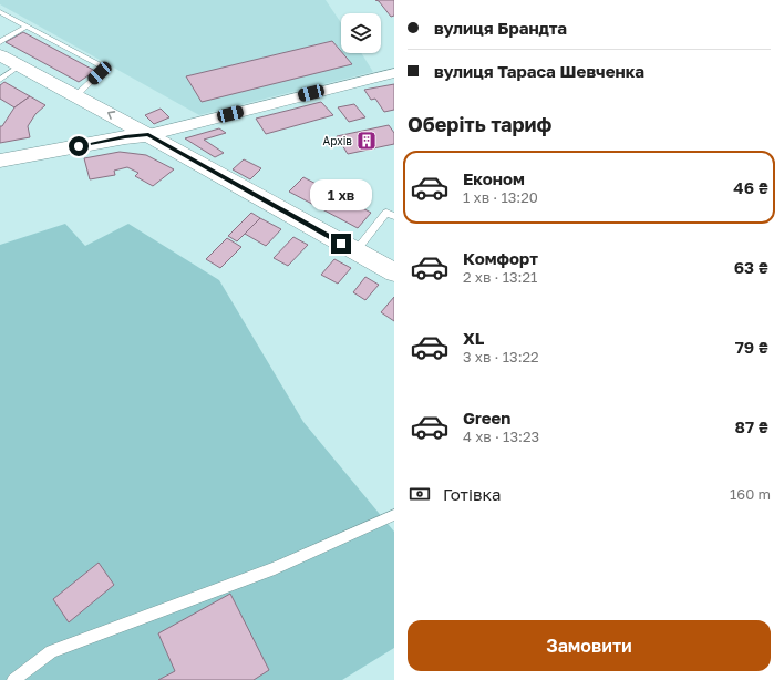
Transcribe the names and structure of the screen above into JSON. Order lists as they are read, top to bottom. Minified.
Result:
{"places":{"building":["Архів"]},"page":{"banner":["вулиця Брандта","вулиця Тараса Шевченка"],"heading":"Оберіть тариф","list":[{"name":"Економ","note":"1 хв · 13:20","value":"46 ₴"},{"name":"Комфорт","note":"2 хв · 13:21","value":"63 ₴"},{"name":"XL","note":"3 хв · 13:22","value":"79 ₴"},{"name":"Green","note":"4 хв · 13:23","value":"87 ₴"}],"bubble":"1 хв","pay":["Готівка","160 m"],"buttons":"Замовити"}}
